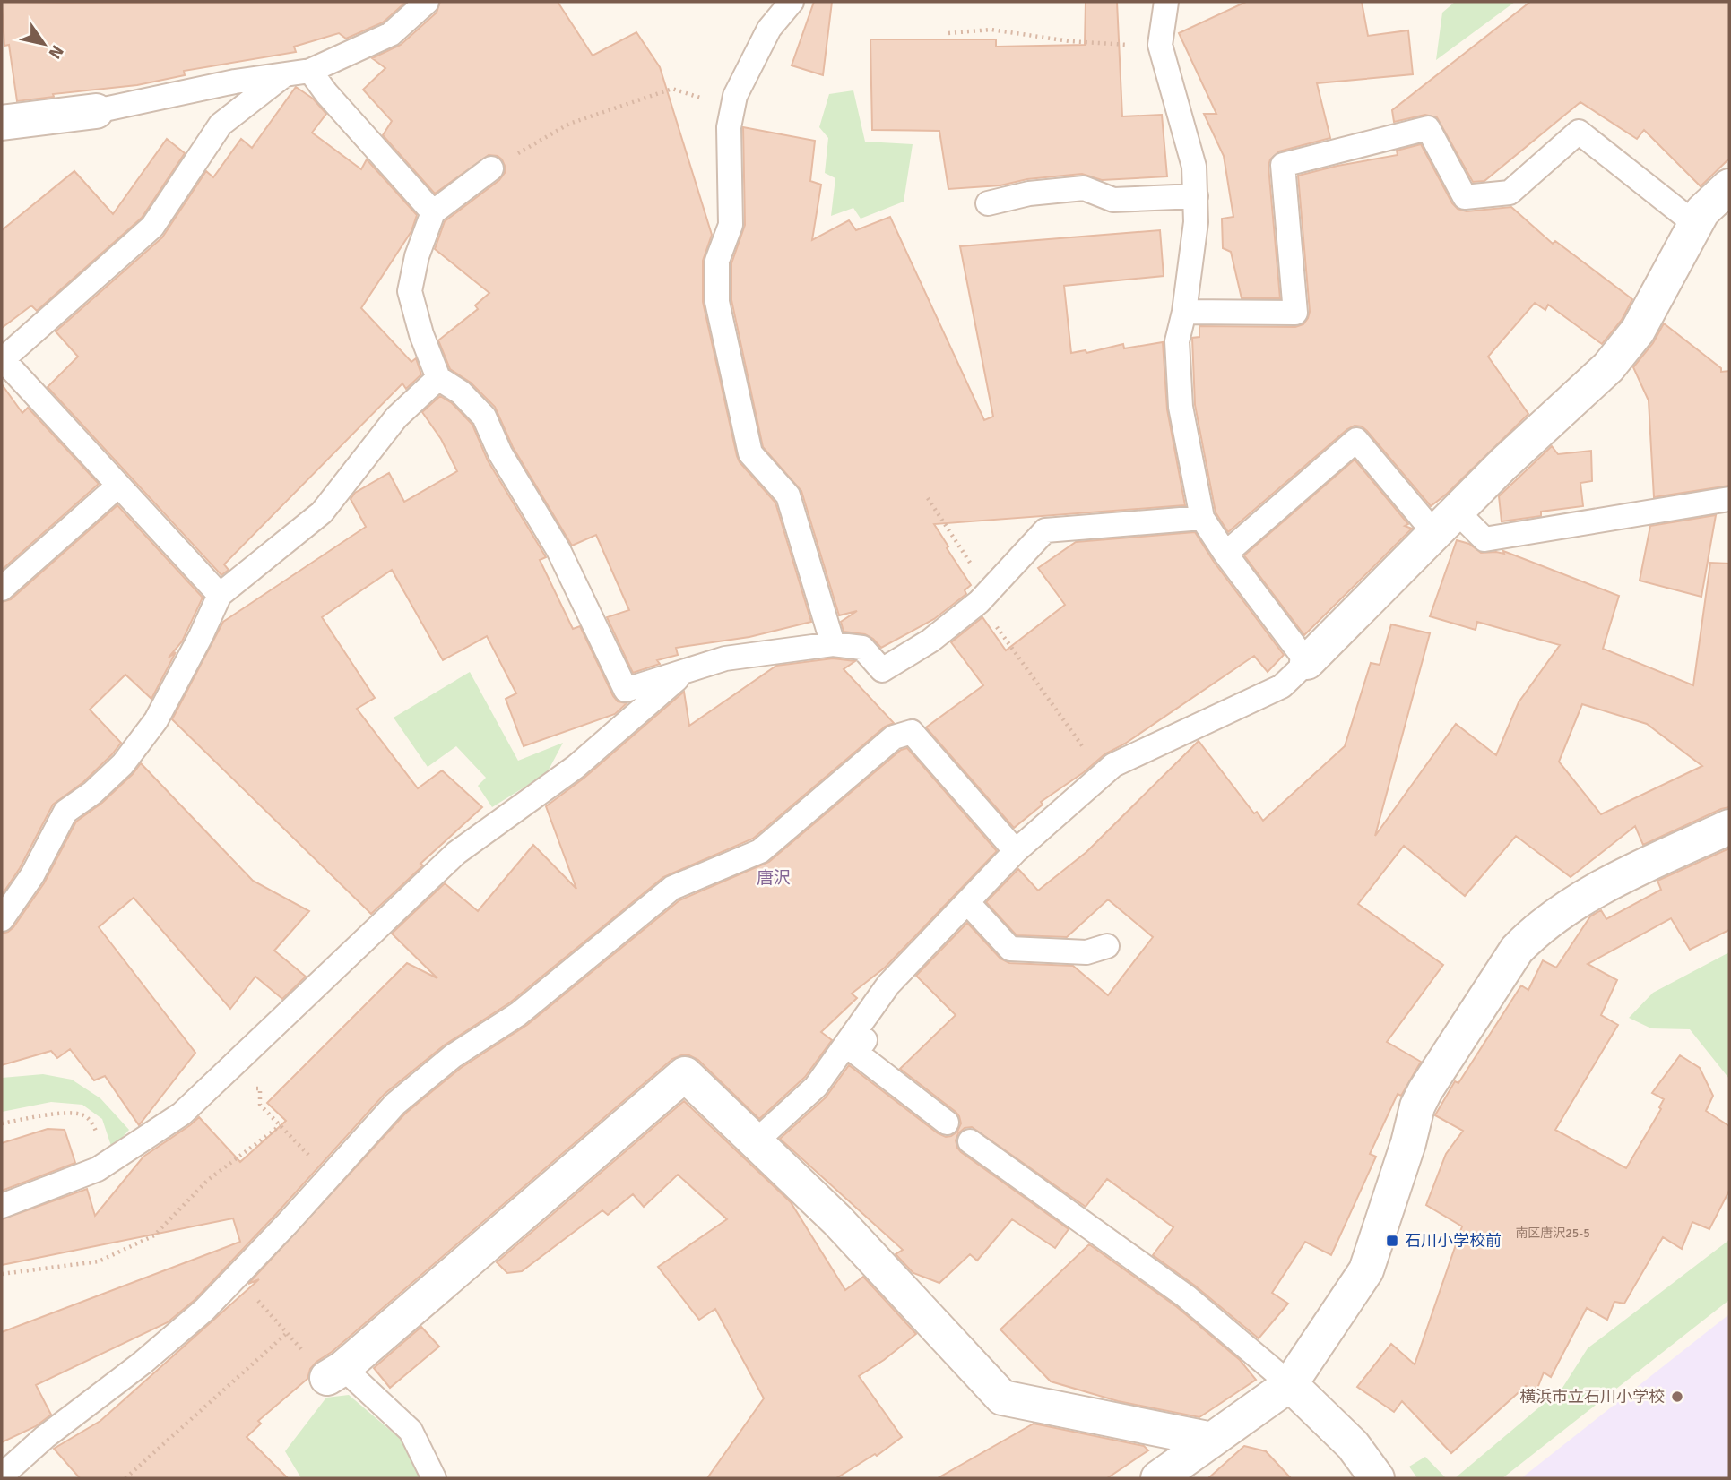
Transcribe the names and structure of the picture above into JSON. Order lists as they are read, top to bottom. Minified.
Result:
{"districts":["唐沢"],"places":{"transit":["石川小学校前"],"other":["横浜市立石川小学校"]},"house_numbers":["南区唐沢25-5"],"north":"bottom right"}
